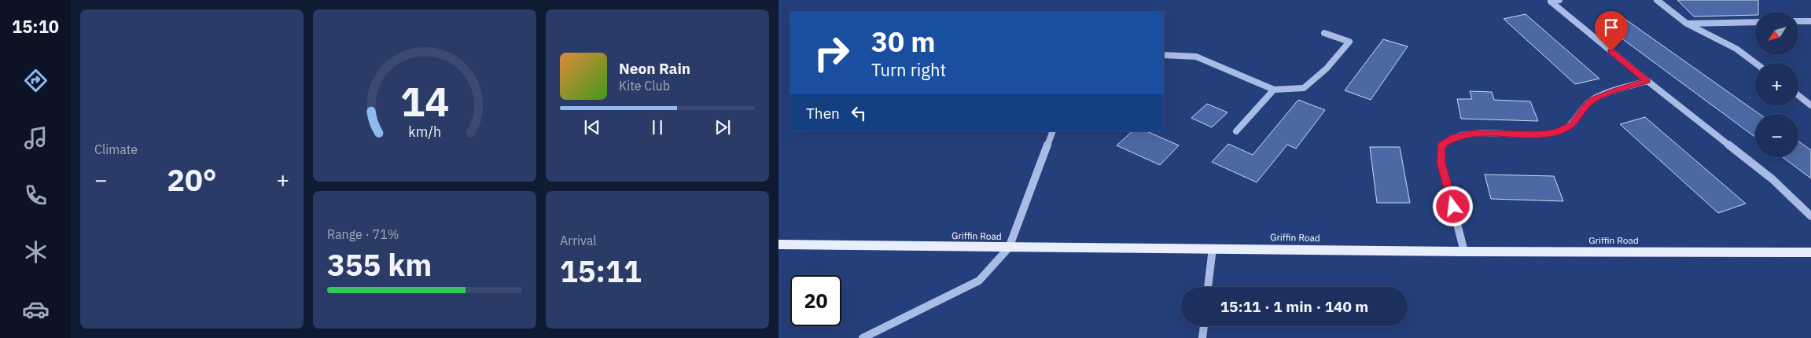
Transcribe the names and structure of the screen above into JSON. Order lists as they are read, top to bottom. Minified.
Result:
{"streets":{"main road":["Griffin Road"]},"north":"bottom left","page":{"tabs":"15:10","tile":["Climate",["Range · 71%","355 km"],["Arrival","15:11"]],"map_buttons":["+","−"],"turn":["30 m","Turn right"],"song":["Neon Rain","Kite Club"],"then":"Then","heat":["−","20°","+"],"limit":"20","trip":"15:11 · 1 min · 140 m","gauge":["14","km/h"]}}
